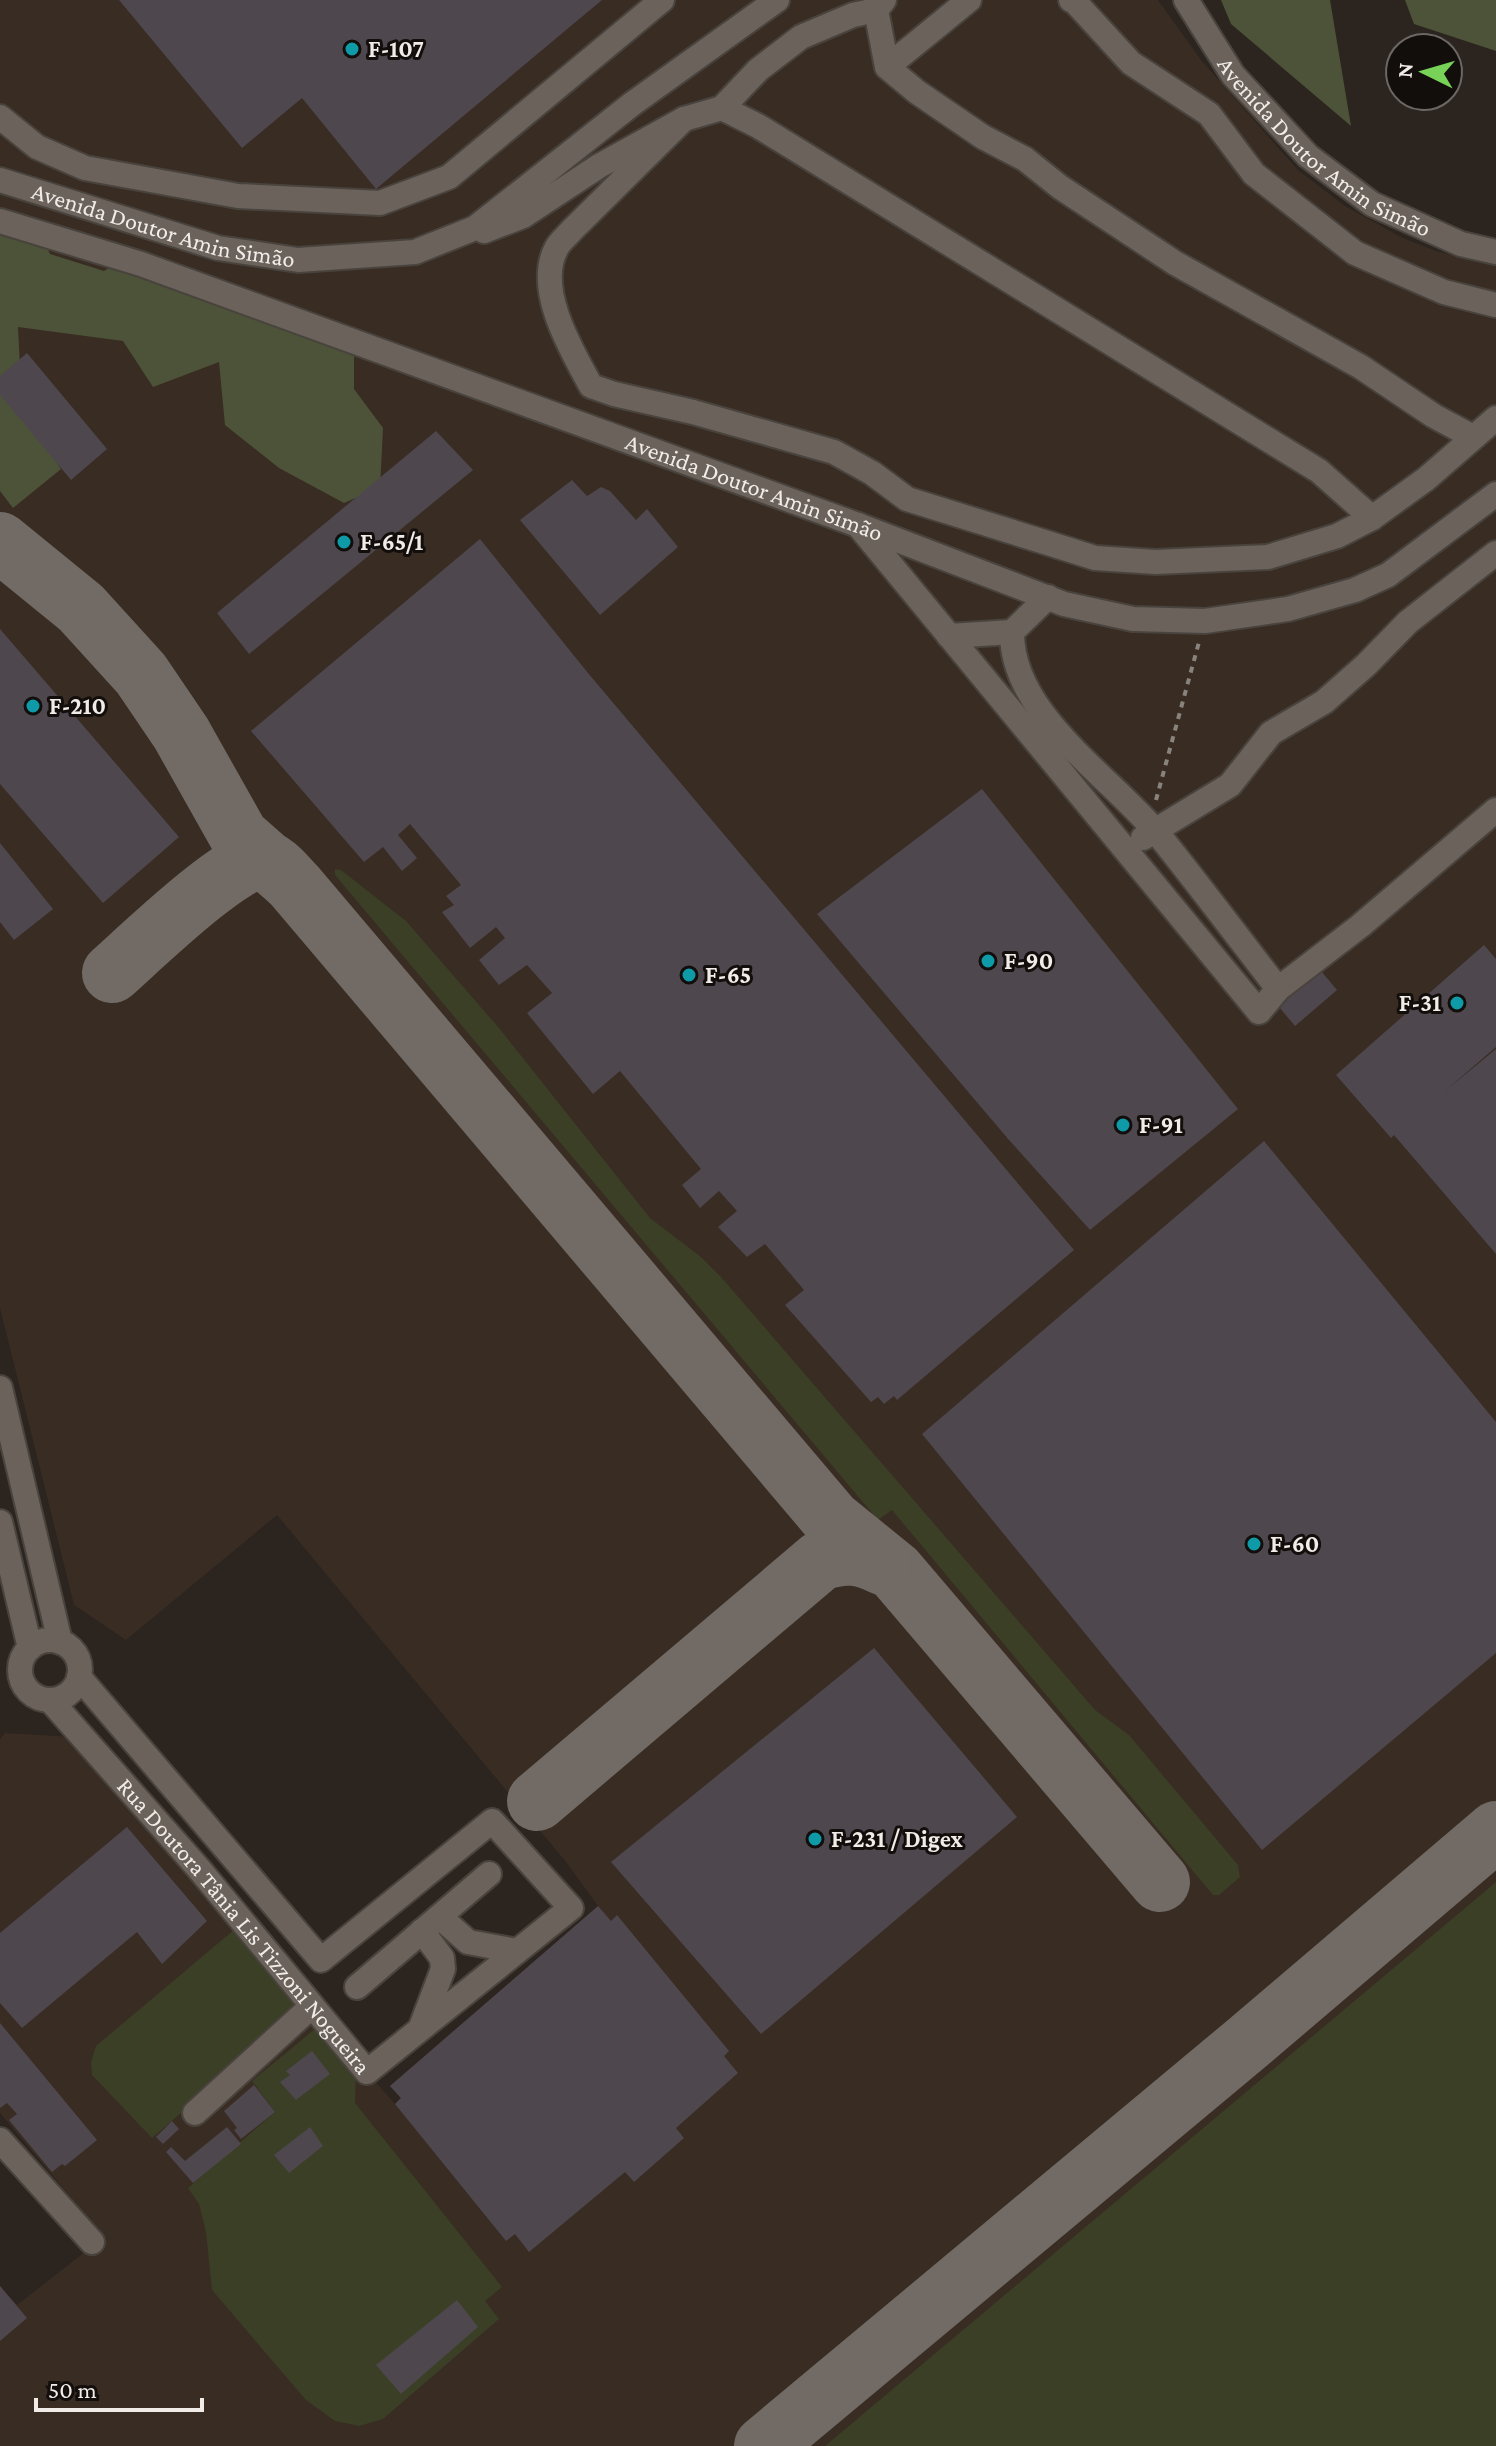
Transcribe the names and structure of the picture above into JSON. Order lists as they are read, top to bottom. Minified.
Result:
{"streets":{"street":["Avenida Doutor Amin Simão","Rua Doutora Tânia Lis Tizzoni Nogueira"]},"places":["F-107","F-65/1","F-210","F-90","F-65","F-31","F-91","F-60","F-231 / Digex"],"scale_bar":"50 m","north":"left"}
